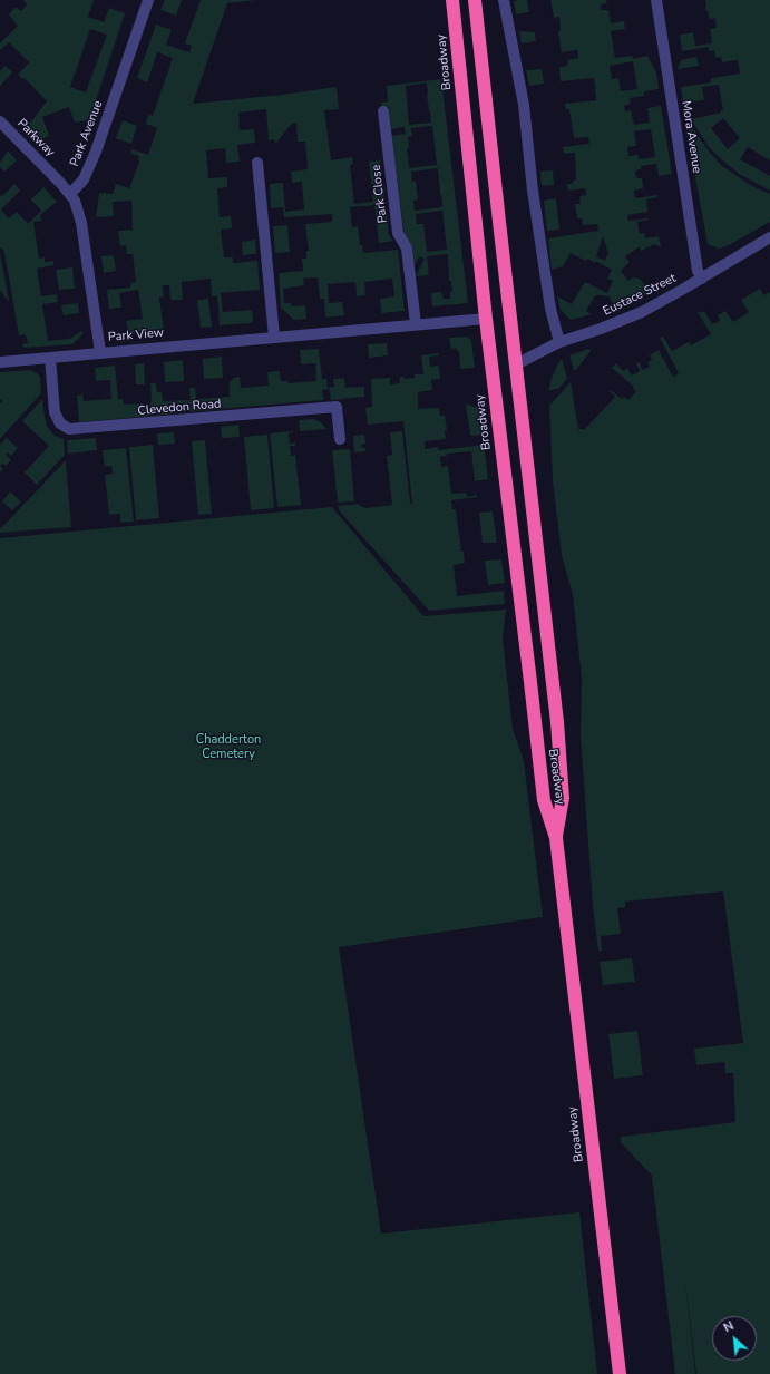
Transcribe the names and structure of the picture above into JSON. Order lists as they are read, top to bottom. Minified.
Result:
{"streets":{"highway":["Broadway"],"street":["Park Avenue","Mora Avenue","Parkway","Park Close","Eustace Street","Park View","Clevedon Road"]},"crossings":[["Broadway","Eustace Street"],["Broadway","Park View"],["Park Avenue","Parkway"],["Mora Avenue","Eustace Street"],["Park Close","Park View"],["Park View","Clevedon Road"]],"parks":["Chadderton Cemetery"],"north":"top left"}
